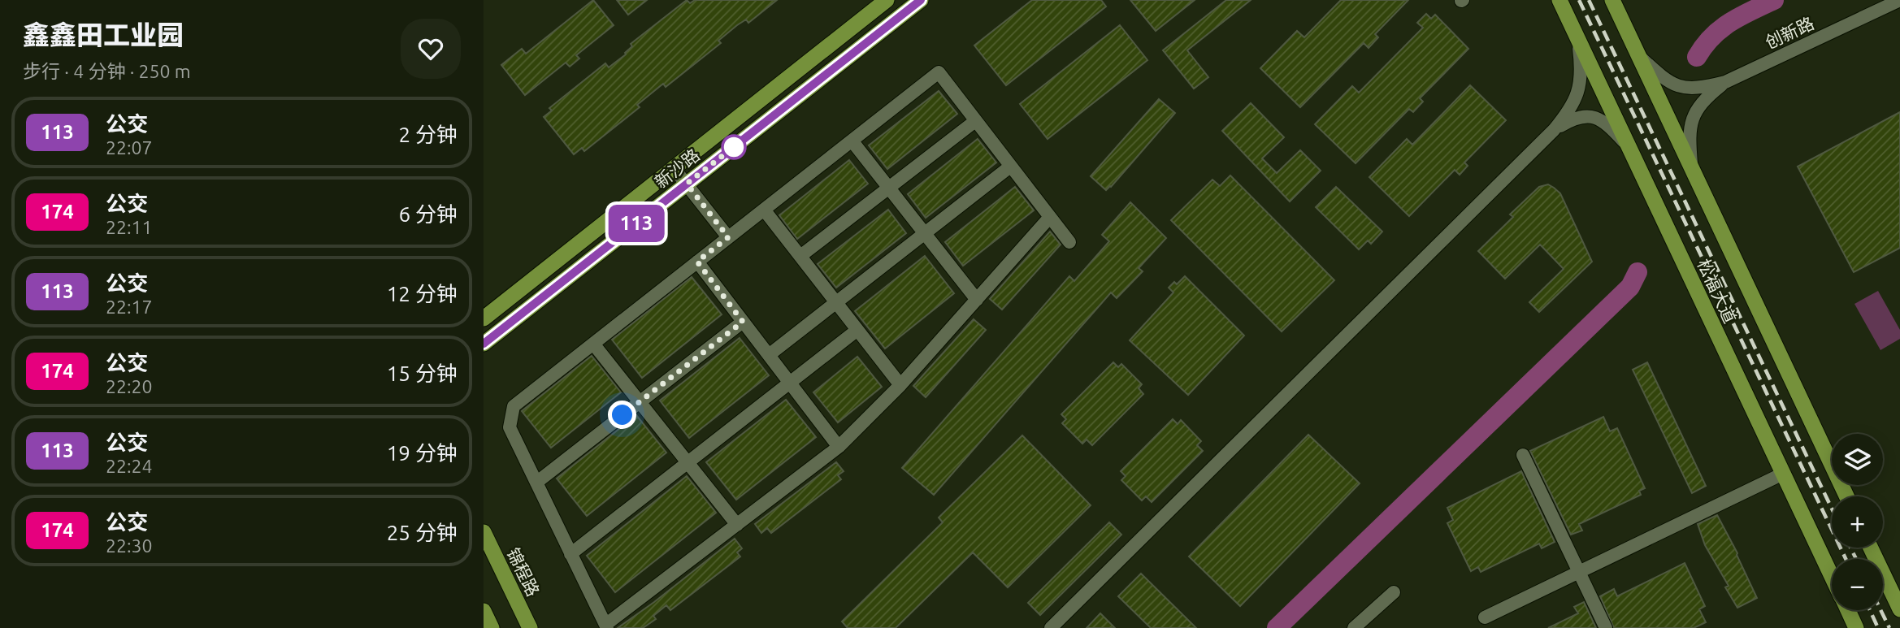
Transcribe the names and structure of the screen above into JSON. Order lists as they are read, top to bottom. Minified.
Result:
{"streets":{"main road":["新沙路","松福大道","锦程路"],"street":["创新路"]},"crossings":[["创新路","松福大道"]],"lines":["bus line 113"],"page":{"heading":["鑫鑫田工业园","步行 · 4 分钟 · 250 m"],"on_map":"113","list":[{"mark":"113","name":"公交","note":"22:07","value":"2 分钟"},{"mark":"174","name":"公交","note":"22:11","value":"6 分钟"},{"mark":"113","name":"公交","note":"22:17","value":"12 分钟"},{"mark":"174","name":"公交","note":"22:20","value":"15 分钟"},{"mark":"113","name":"公交","note":"22:24","value":"19 分钟"},{"mark":"174","name":"公交","note":"22:30","value":"25 分钟"}],"map_buttons":["+","−"]}}
